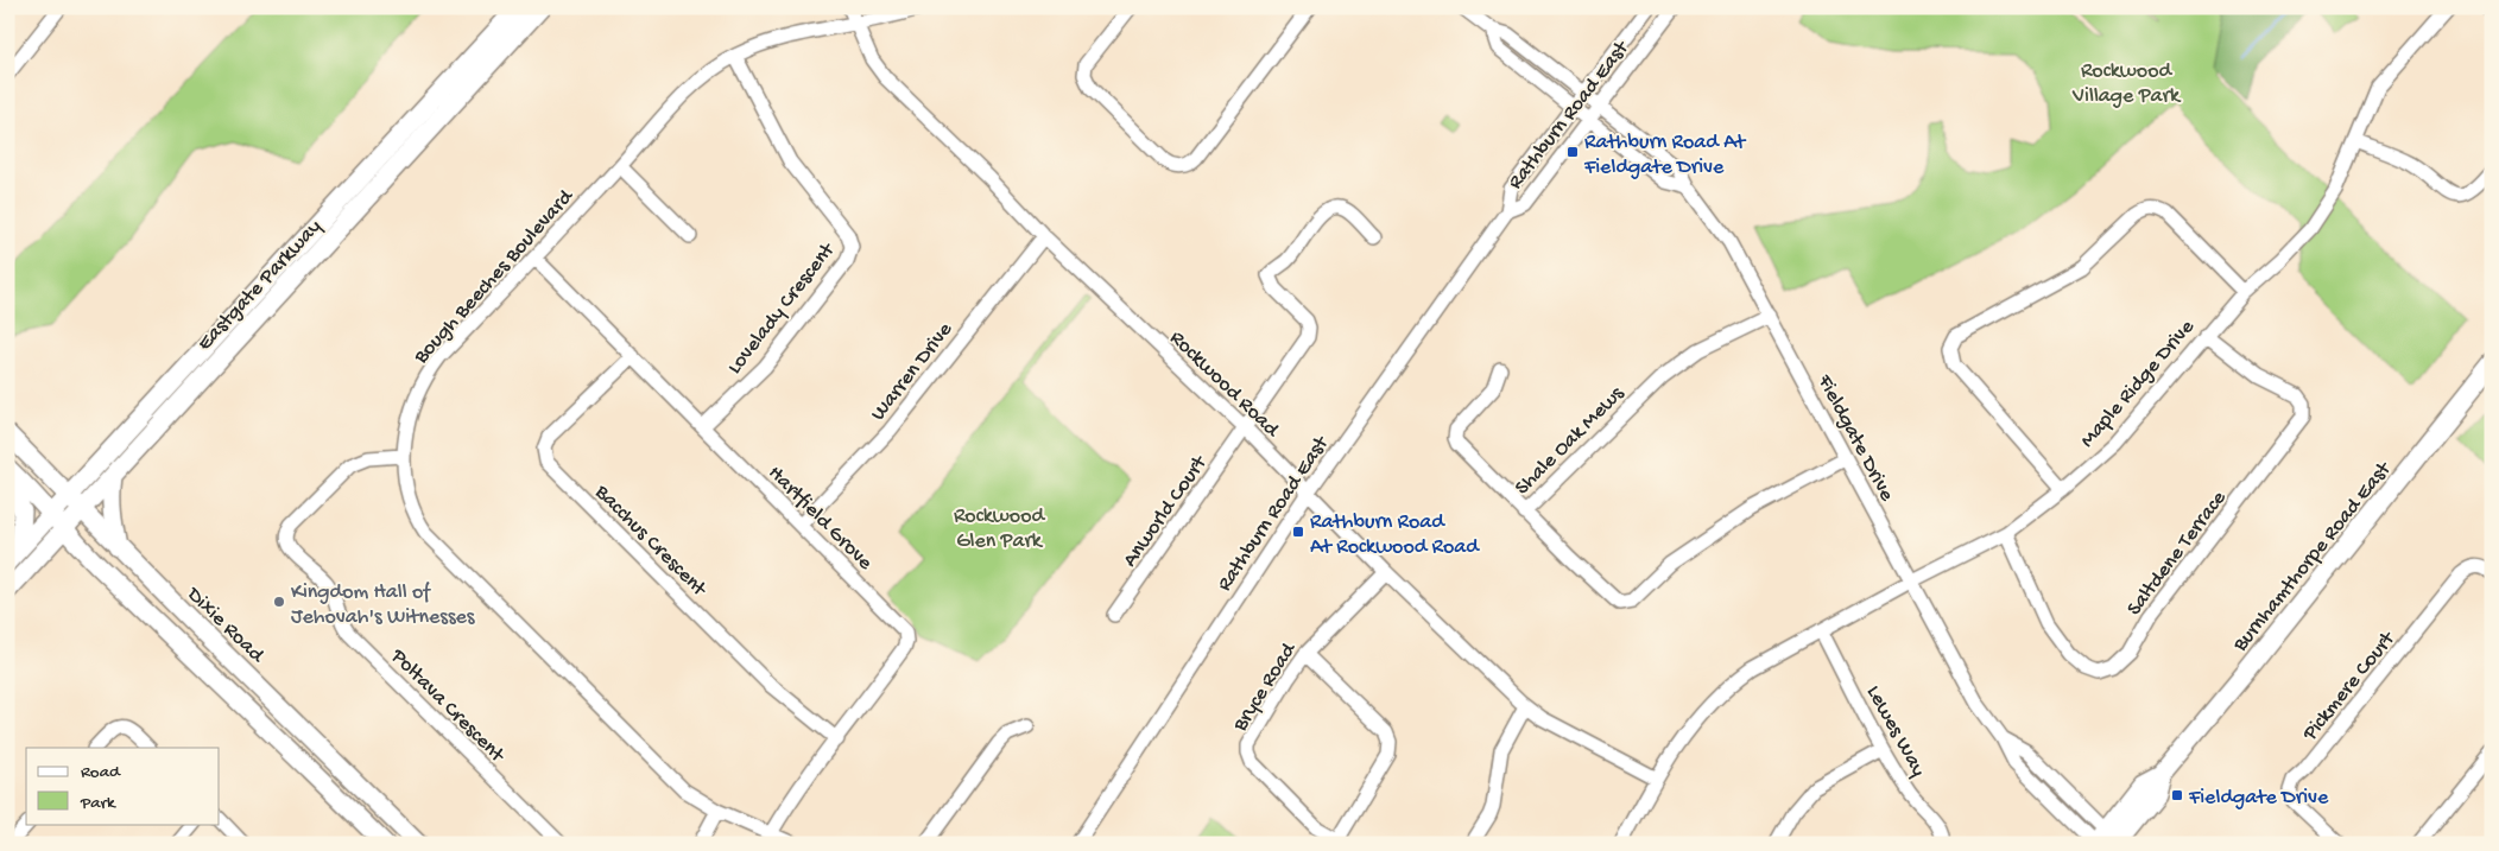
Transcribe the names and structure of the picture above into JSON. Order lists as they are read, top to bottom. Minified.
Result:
{"streets":{"main road":["Eastgate Parkway","Burnhamthorpe Road East","Dixie Road"],"street":["Rathburn Road East","Bough Beeches Boulevard","Lovelady Crescent","Warren Drive","Rockwood Road","Maple Ridge Drive","Fieldgate Drive","Shale Oak Mews","Anworld Court","Hartfield Grove","Bacchus Crescent","Saltdene Terrace","Pickmere Court","Bryce Road","Poltava Crescent","Lewes Way"]},"crossings":[["Rathburn Road East","Rockwood Road"],["Rathburn Road East","Fieldgate Drive"],["Bough Beeches Boulevard","Lovelady Crescent"],["Bough Beeches Boulevard","Rockwood Road"],["Bough Beeches Boulevard","Hartfield Grove"],["Bough Beeches Boulevard","Poltava Crescent"],["Eastgate Parkway","Dixie Road"],["Lovelady Crescent","Hartfield Grove"],["Warren Drive","Rockwood Road"],["Warren Drive","Hartfield Grove"],["Rockwood Road","Maple Ridge Drive"],["Rockwood Road","Anworld Court"],["Rockwood Road","Bryce Road"],["Maple Ridge Drive","Fieldgate Drive"],["Maple Ridge Drive","Saltdene Terrace"],["Maple Ridge Drive","Lewes Way"],["Fieldgate Drive","Shale Oak Mews"],["Fieldgate Drive","Burnhamthorpe Road East"],["Hartfield Grove","Bacchus Crescent"]],"parks":["Rockwood Village Park","Rockwood Glen Park"],"places":{"transit":["Rathburn Road At Fieldgate Drive","Rathburn Road At Rockwood Road","Fieldgate Drive"],"other":["Kingdom Hall of Jehovah's Witnesses"]},"legend":["Road","Park"]}
